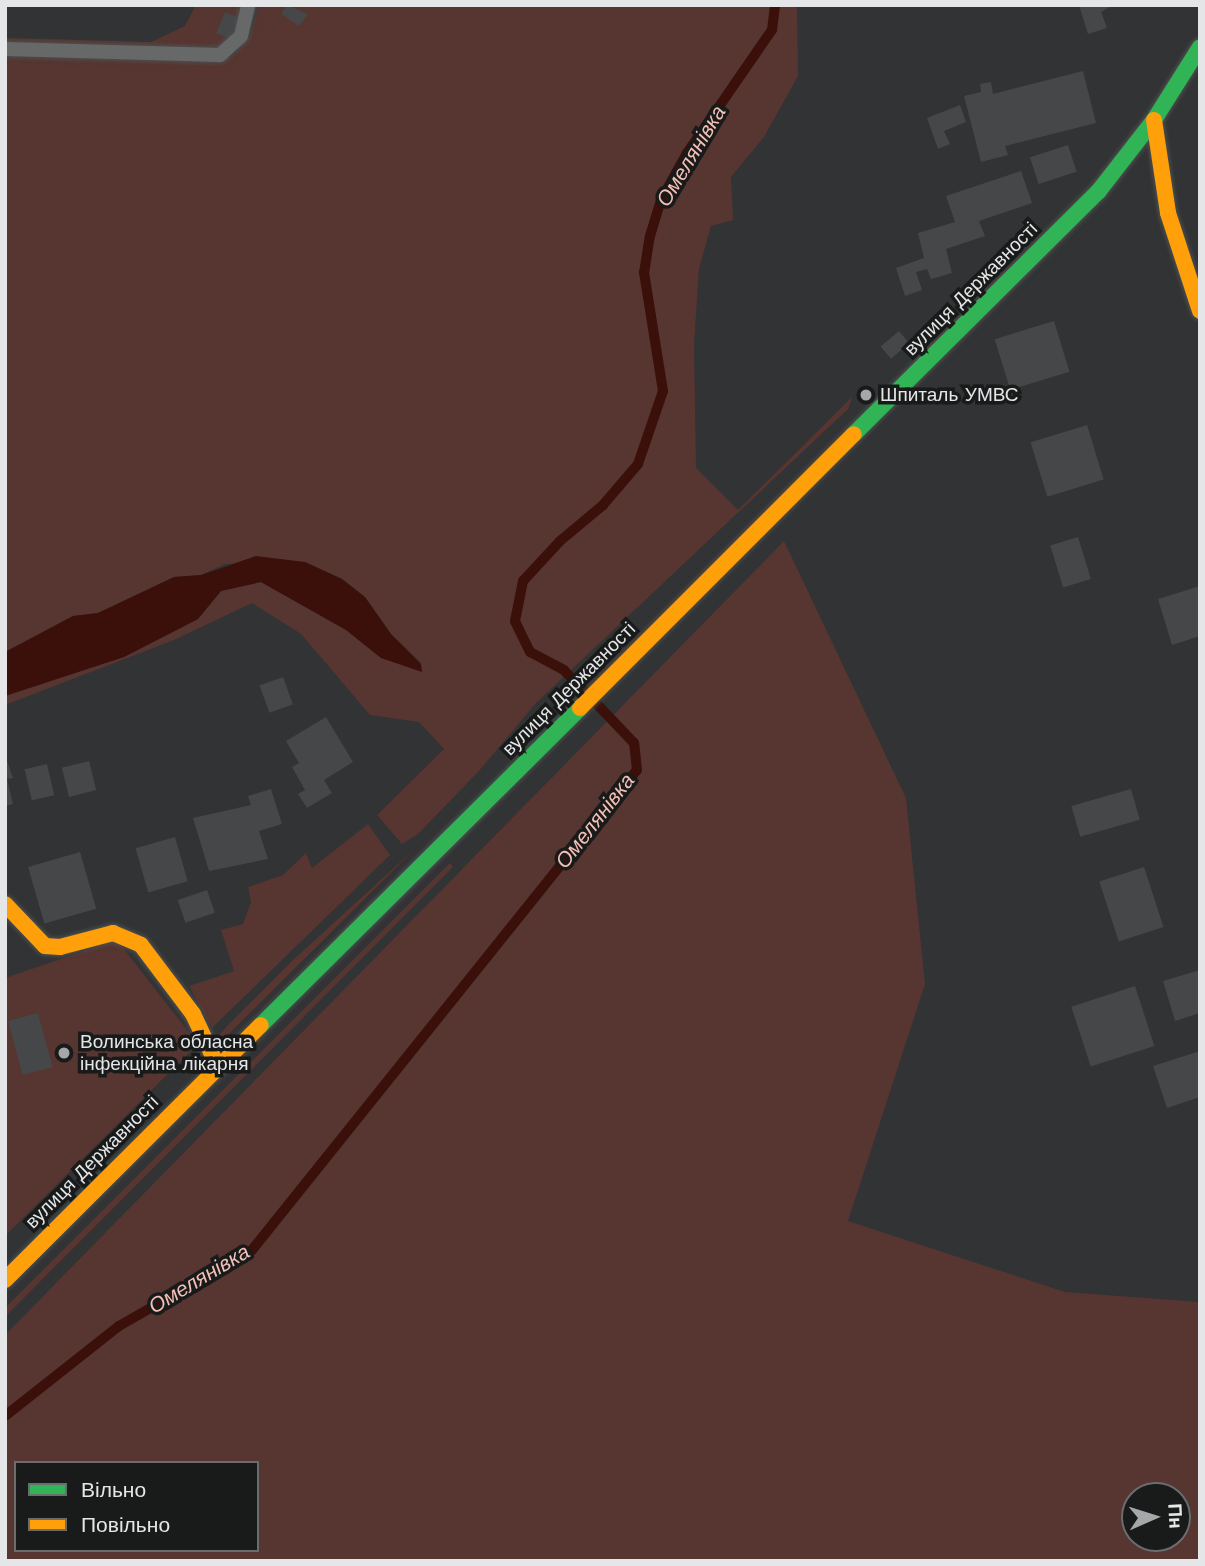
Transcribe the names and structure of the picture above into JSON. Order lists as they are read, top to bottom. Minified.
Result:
{"streets":{"street":["вулиця Державності"]},"water":["Омелянівка"],"places":["Шпиталь УМВС","Волинська обласна інфекційна лікарня"],"legend":["Вільно","Повільно"],"north":"right"}
